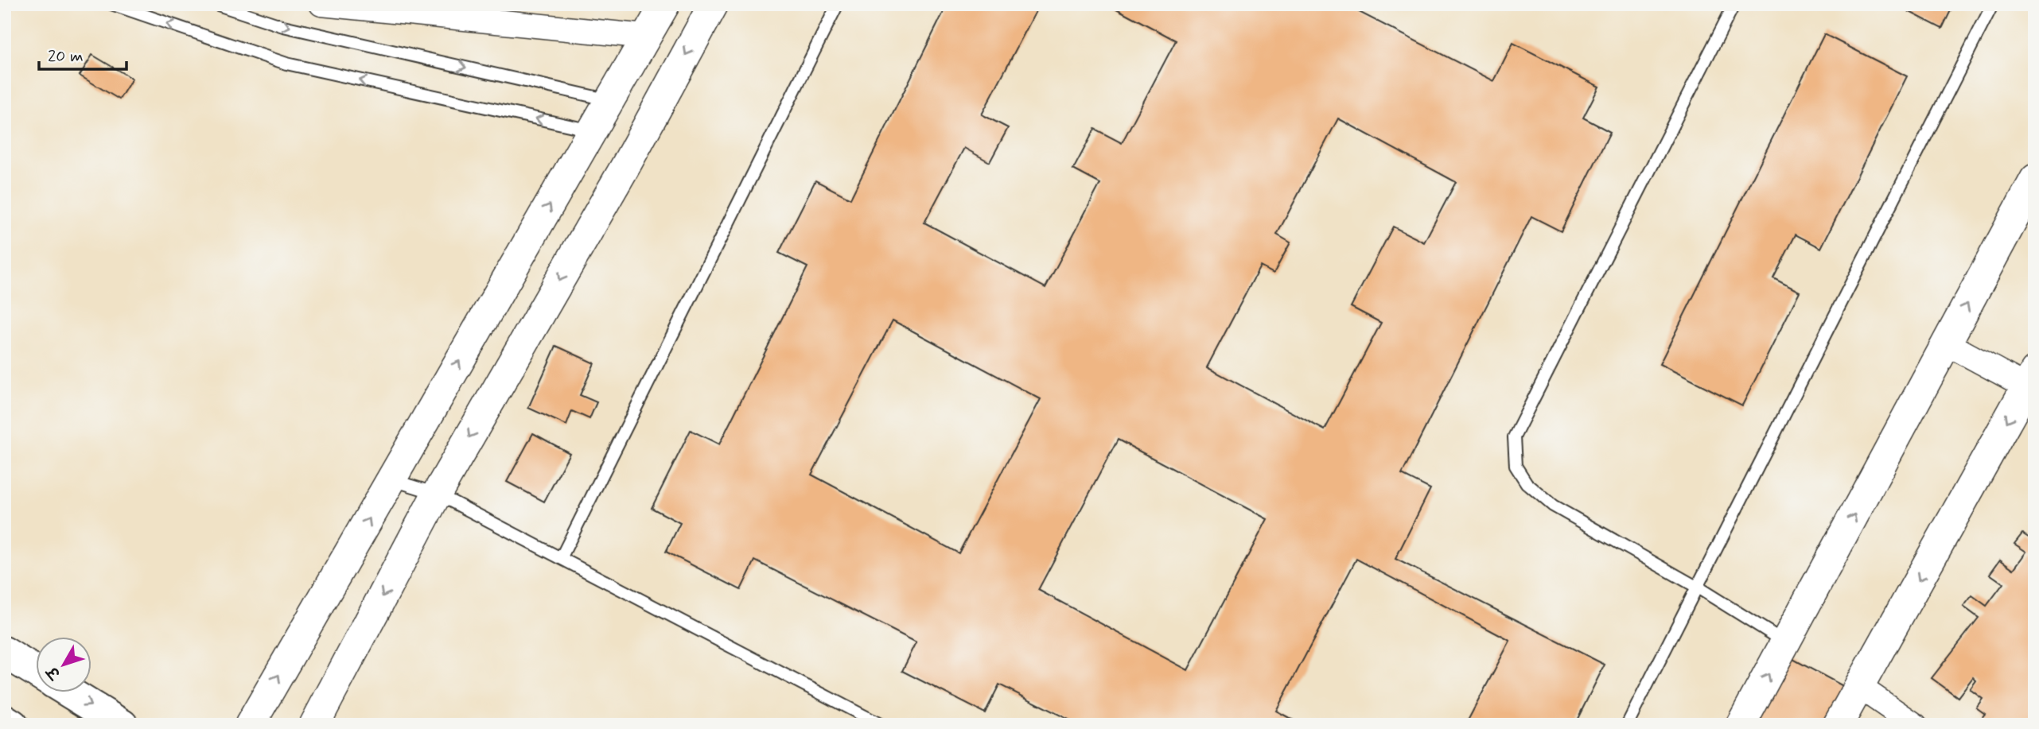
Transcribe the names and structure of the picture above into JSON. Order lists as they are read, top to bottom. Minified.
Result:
{"scale_bar":"20 m","north":"bottom left"}
